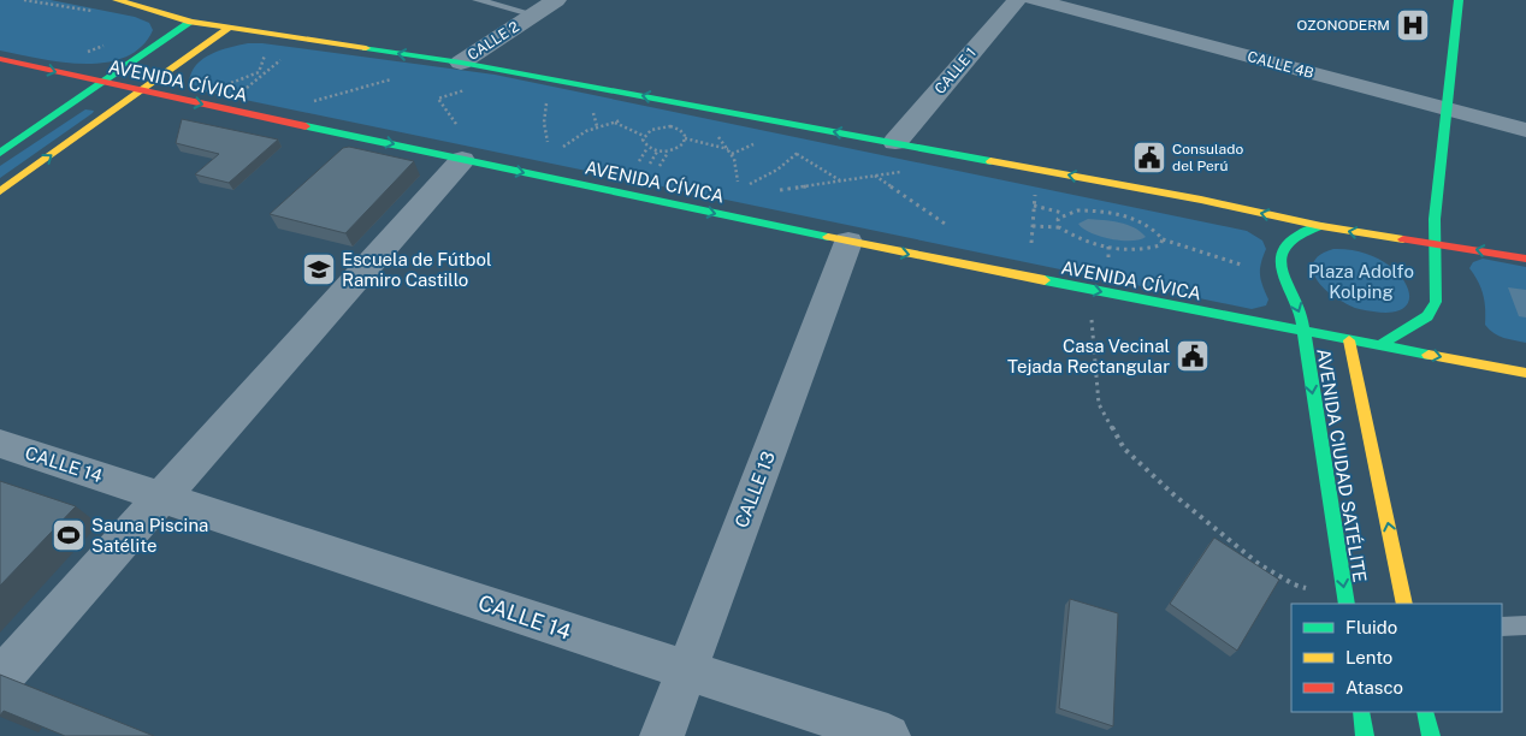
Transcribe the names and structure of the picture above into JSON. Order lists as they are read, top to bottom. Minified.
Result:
{"streets":{"main road":["AVENIDA CÍVICA","AVENIDA CIUDAD SATÉLITE"],"street":["CALLE 2","CALLE 4B","CALLE 1","CALLE 14","CALLE 13"]},"crossings":[["AVENIDA CÍVICA","AVENIDA CIUDAD SATÉLITE"],["AVENIDA CÍVICA","CALLE 13"],["CALLE 14","CALLE 13"]],"parks":["Plaza Adolfo Kolping"],"places":{"hospital":["OZONODERM"],"public building":["Consulado del Perú","Casa Vecinal Tejada Rectangular"],"school or university":["Escuela de Fútbol Ramiro Castillo"],"sports":["Sauna Piscina Satélite"]},"legend":["Fluido","Lento","Atasco"]}
